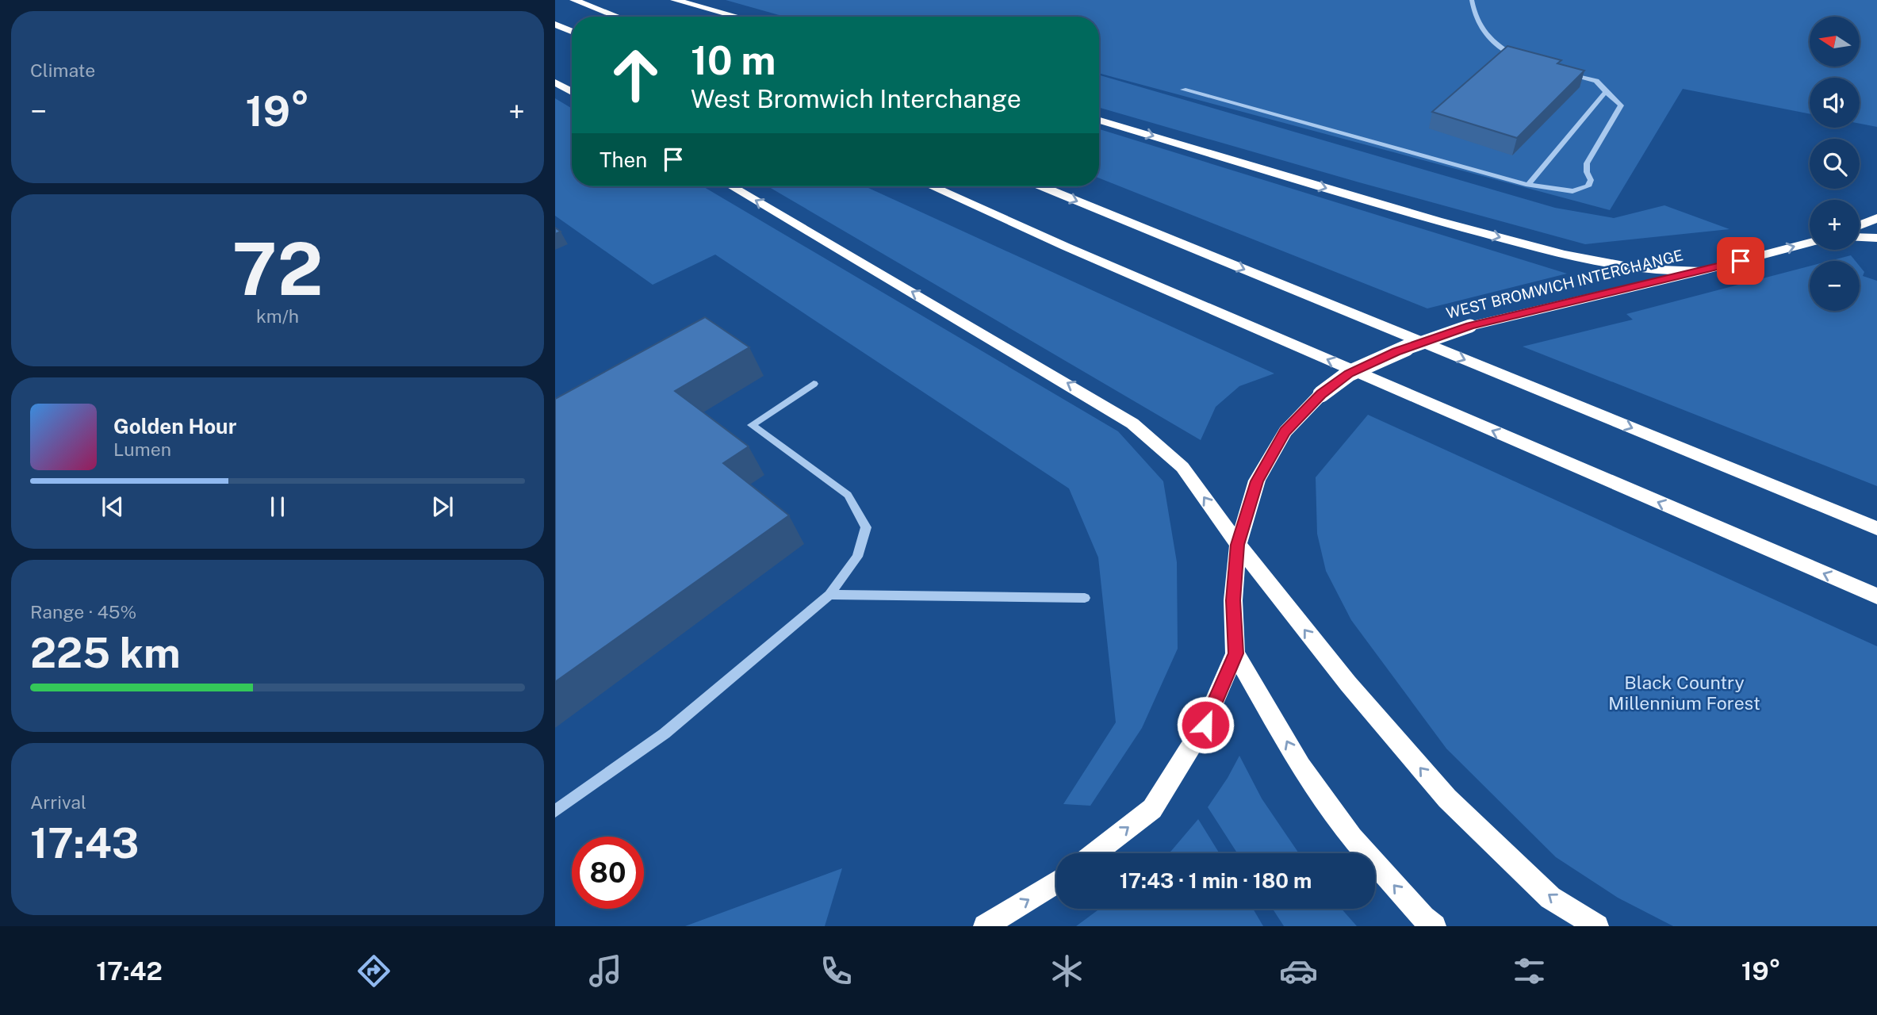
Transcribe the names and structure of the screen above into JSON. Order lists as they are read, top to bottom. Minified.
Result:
{"streets":{"highway":["WEST BROMWICH INTERCHANGE"]},"parks":["Black Country Millennium Forest"],"north":"left","page":{"tile":["Climate",["72","km/h"],["Range · 45%","225 km"],["Arrival","17:43"]],"map_buttons":["+","−"],"turn":["10 m","West Bromwich Interchange"],"heat":["−","19°","+"],"then":"Then","song":["Golden Hour","Lumen"],"limit":"80","trip":"17:43 · 1 min · 180 m","tabs":["17:42","19°"]}}
